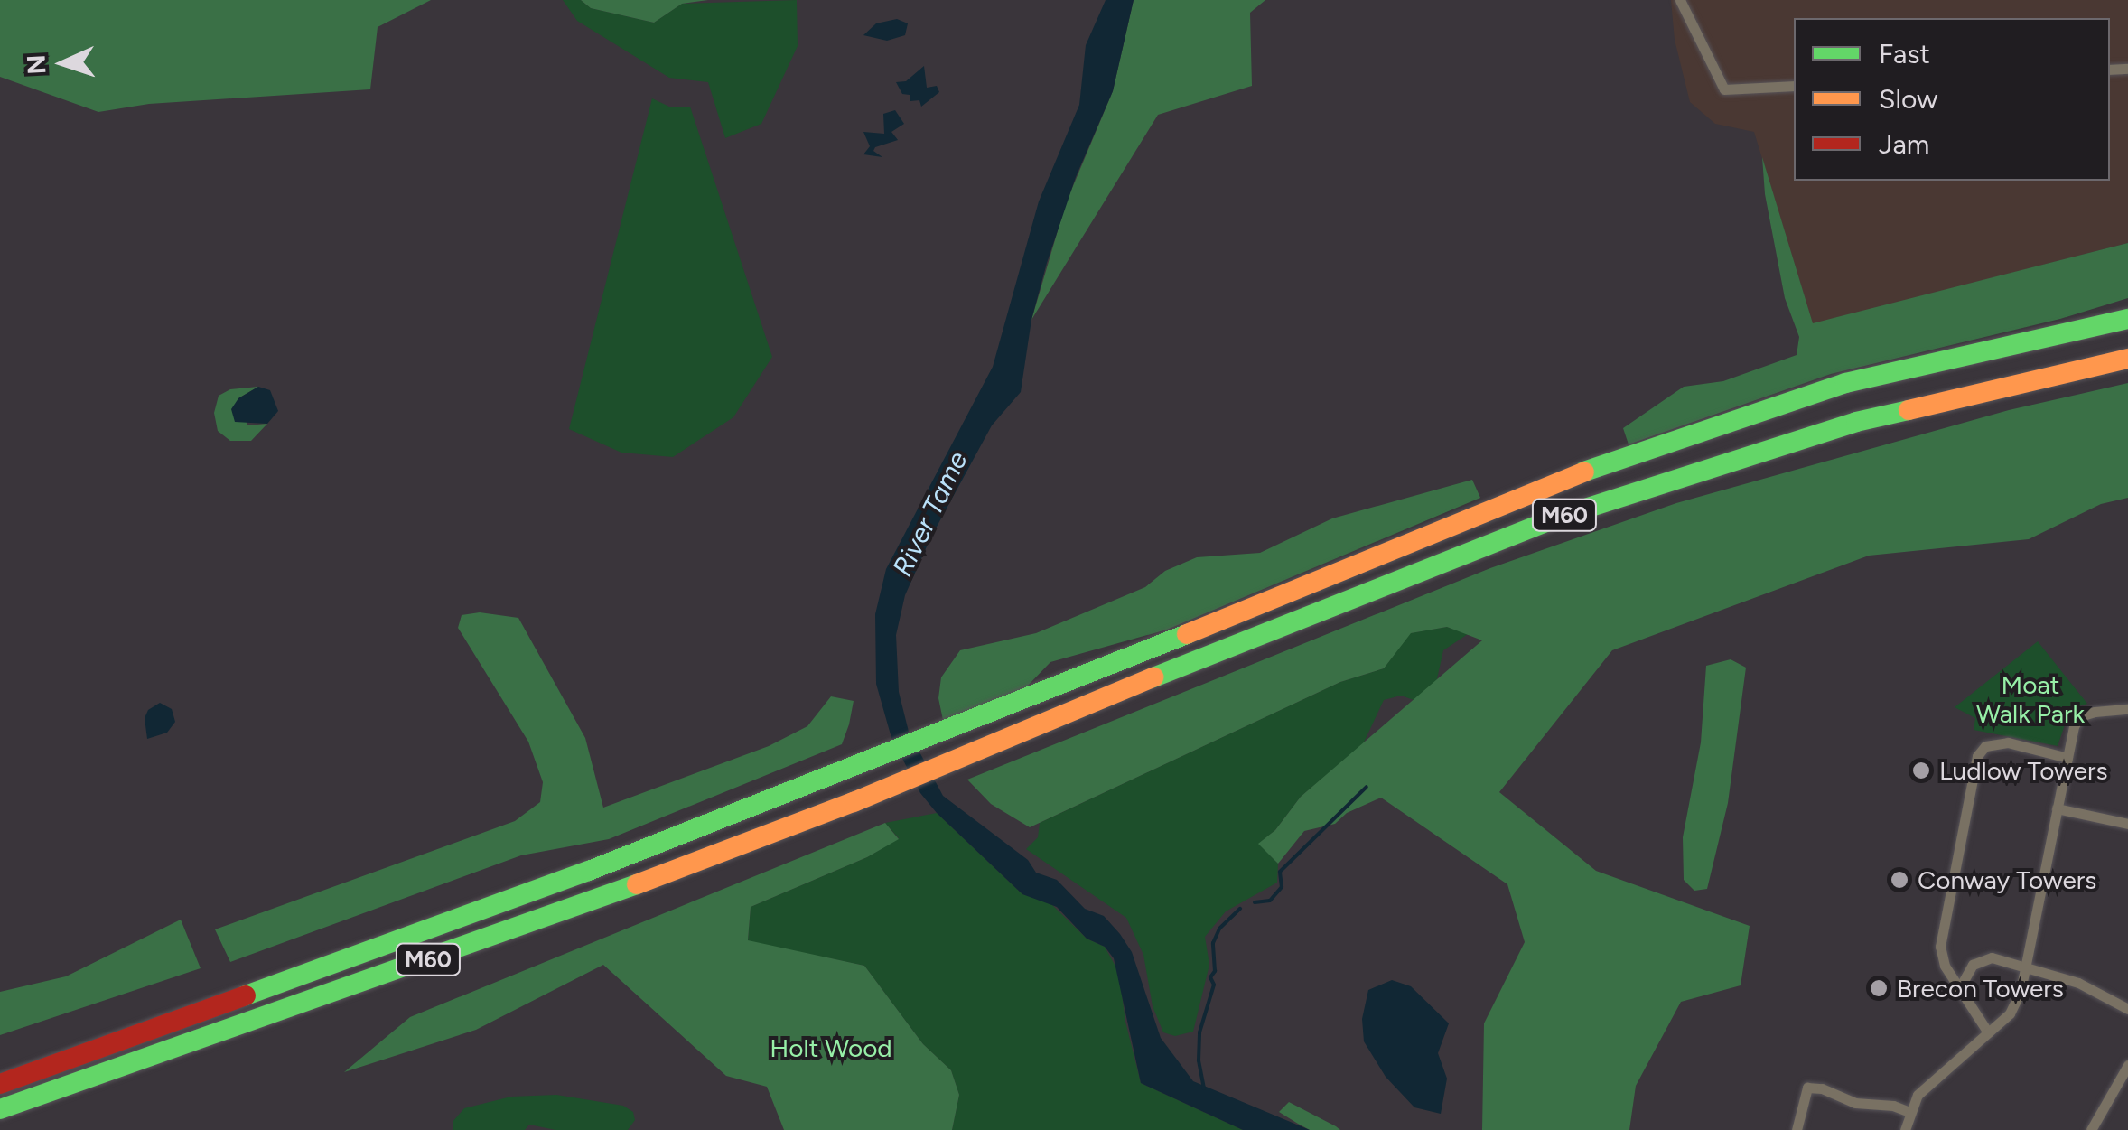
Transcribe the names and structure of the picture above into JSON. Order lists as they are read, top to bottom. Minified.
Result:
{"streets":{"highway":["M60"]},"water":["River Tame"],"parks":["Moat Walk Park","Holt Wood"],"places":["Ludlow Towers","Conway Towers","Brecon Towers"],"legend":["Fast","Slow","Jam"],"north":"left"}
